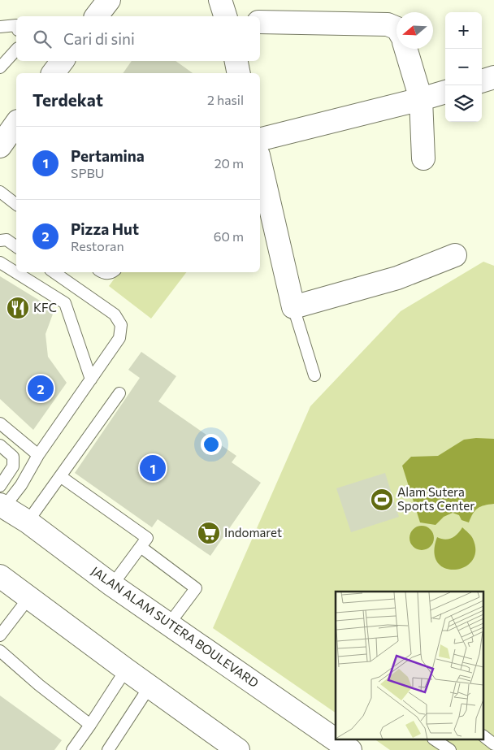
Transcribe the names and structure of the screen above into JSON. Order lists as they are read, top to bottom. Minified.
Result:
{"streets":{"street":["JALAN ALAM SUTERA BOULEVARD"]},"places":{"restaurant":["KFC"],"sports":["Alam Sutera Sports Center"],"supermarket":["Indomaret"]},"north":"left","page":{"map_buttons":["+","−"],"search":"Cari di sini","heading":["Terdekat","2 hasil"],"list":[{"mark":"1","name":"Pertamina","note":"SPBU","value":"20 m"},{"mark":"2","name":"Pizza Hut","note":"Restoran","value":"60 m"}],"pins":["2","1"]}}
